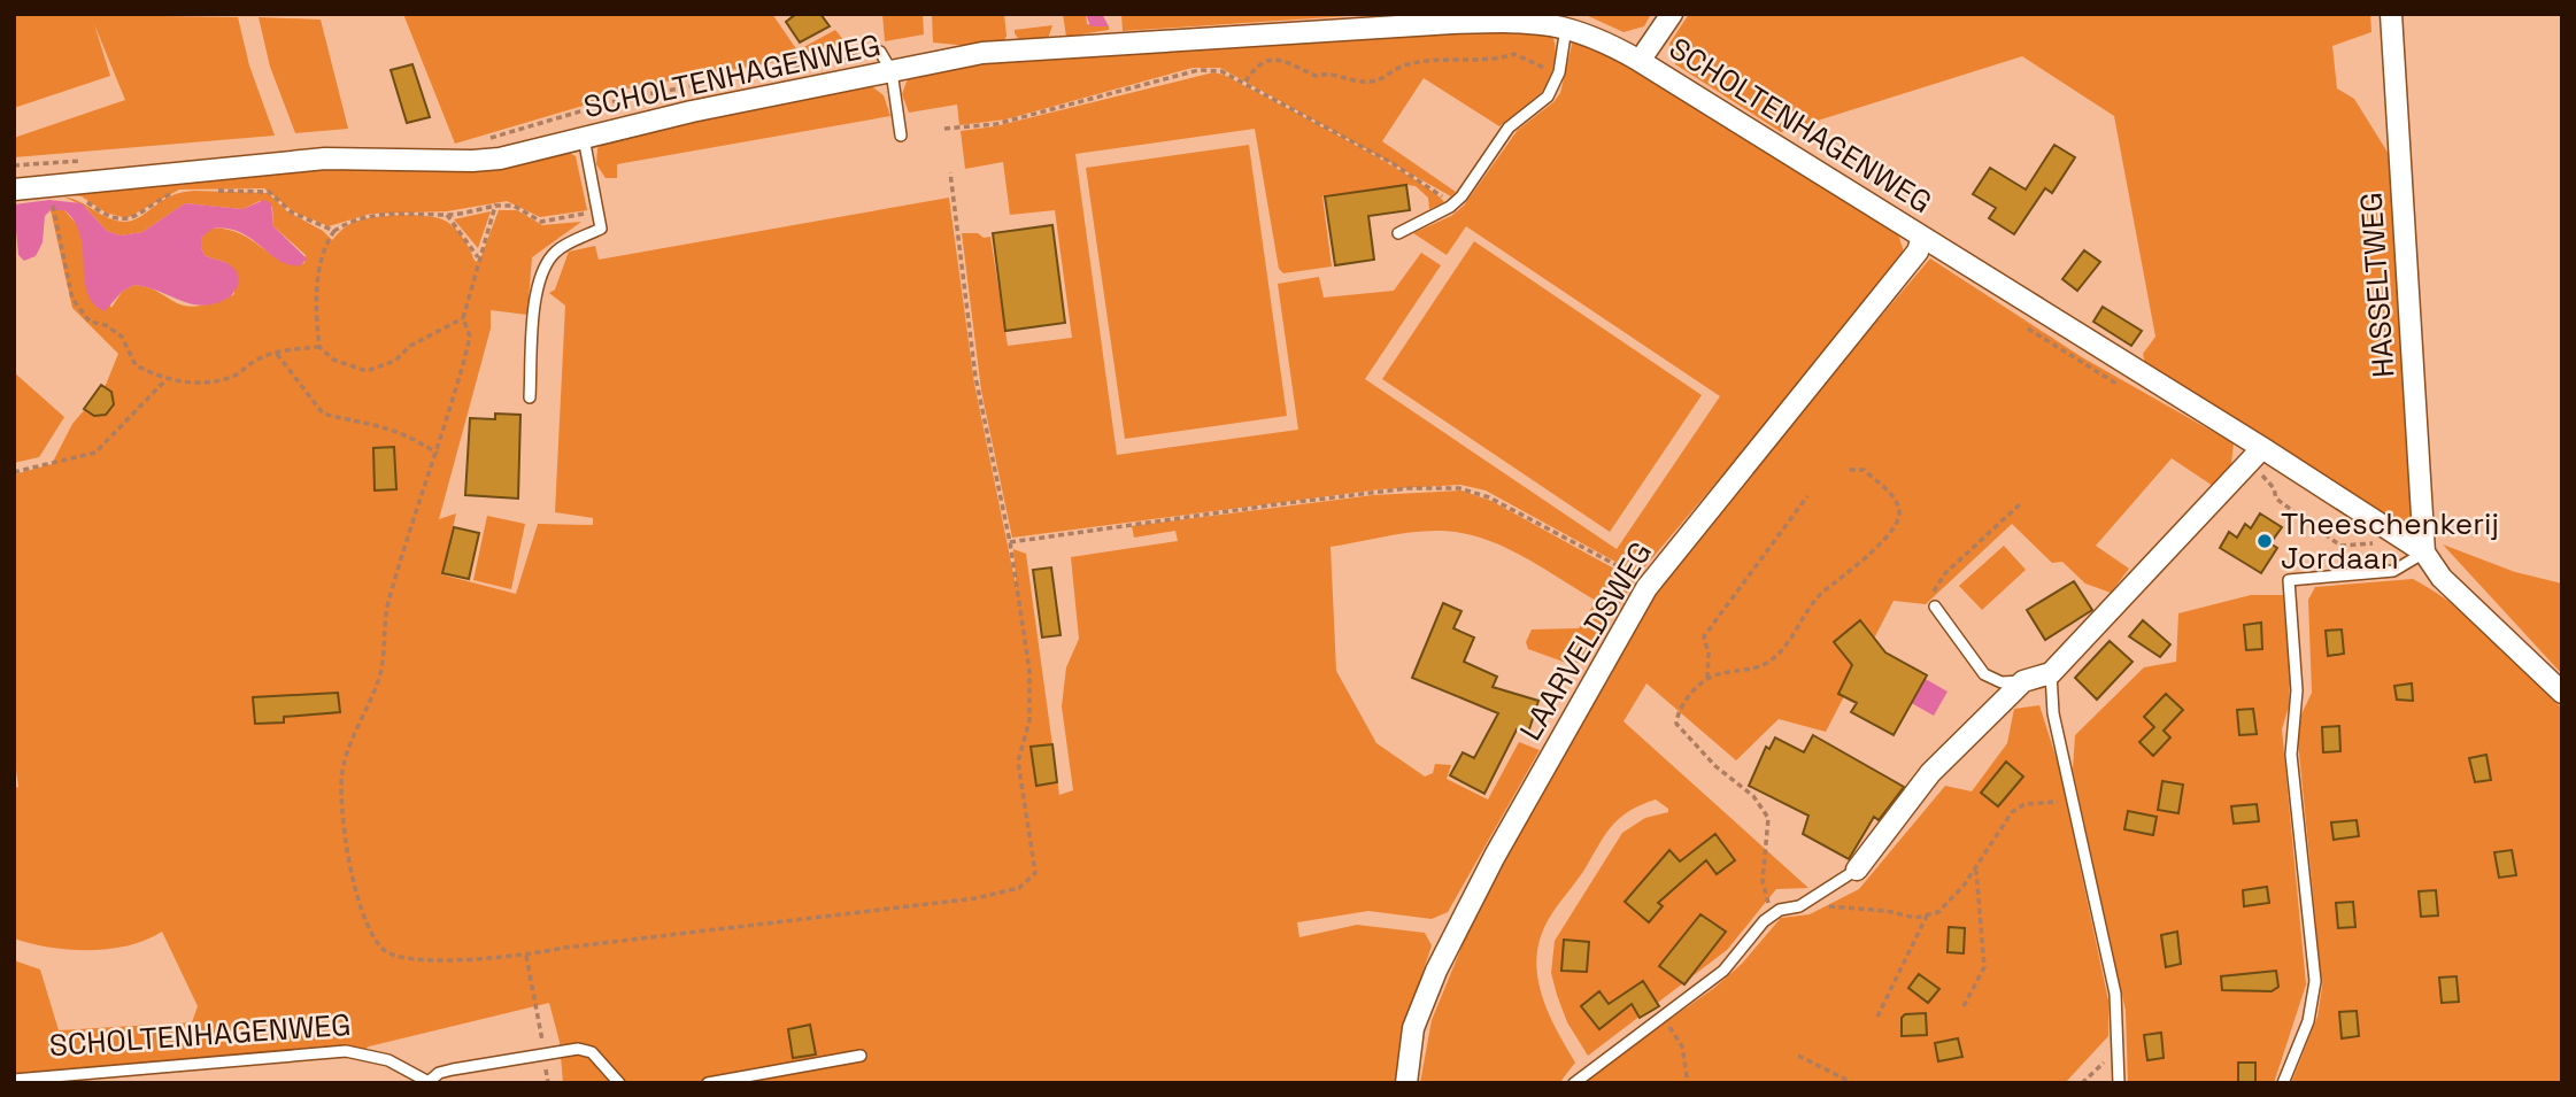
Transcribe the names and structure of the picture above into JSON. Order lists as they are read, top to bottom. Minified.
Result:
{"streets":{"street":["SCHOLTENHAGENWEG","HASSELTWEG","LAARVELDSWEG"]},"crossings":[["SCHOLTENHAGENWEG","HASSELTWEG"],["SCHOLTENHAGENWEG","LAARVELDSWEG"]],"places":["Theeschenkerij Jordaan"]}
